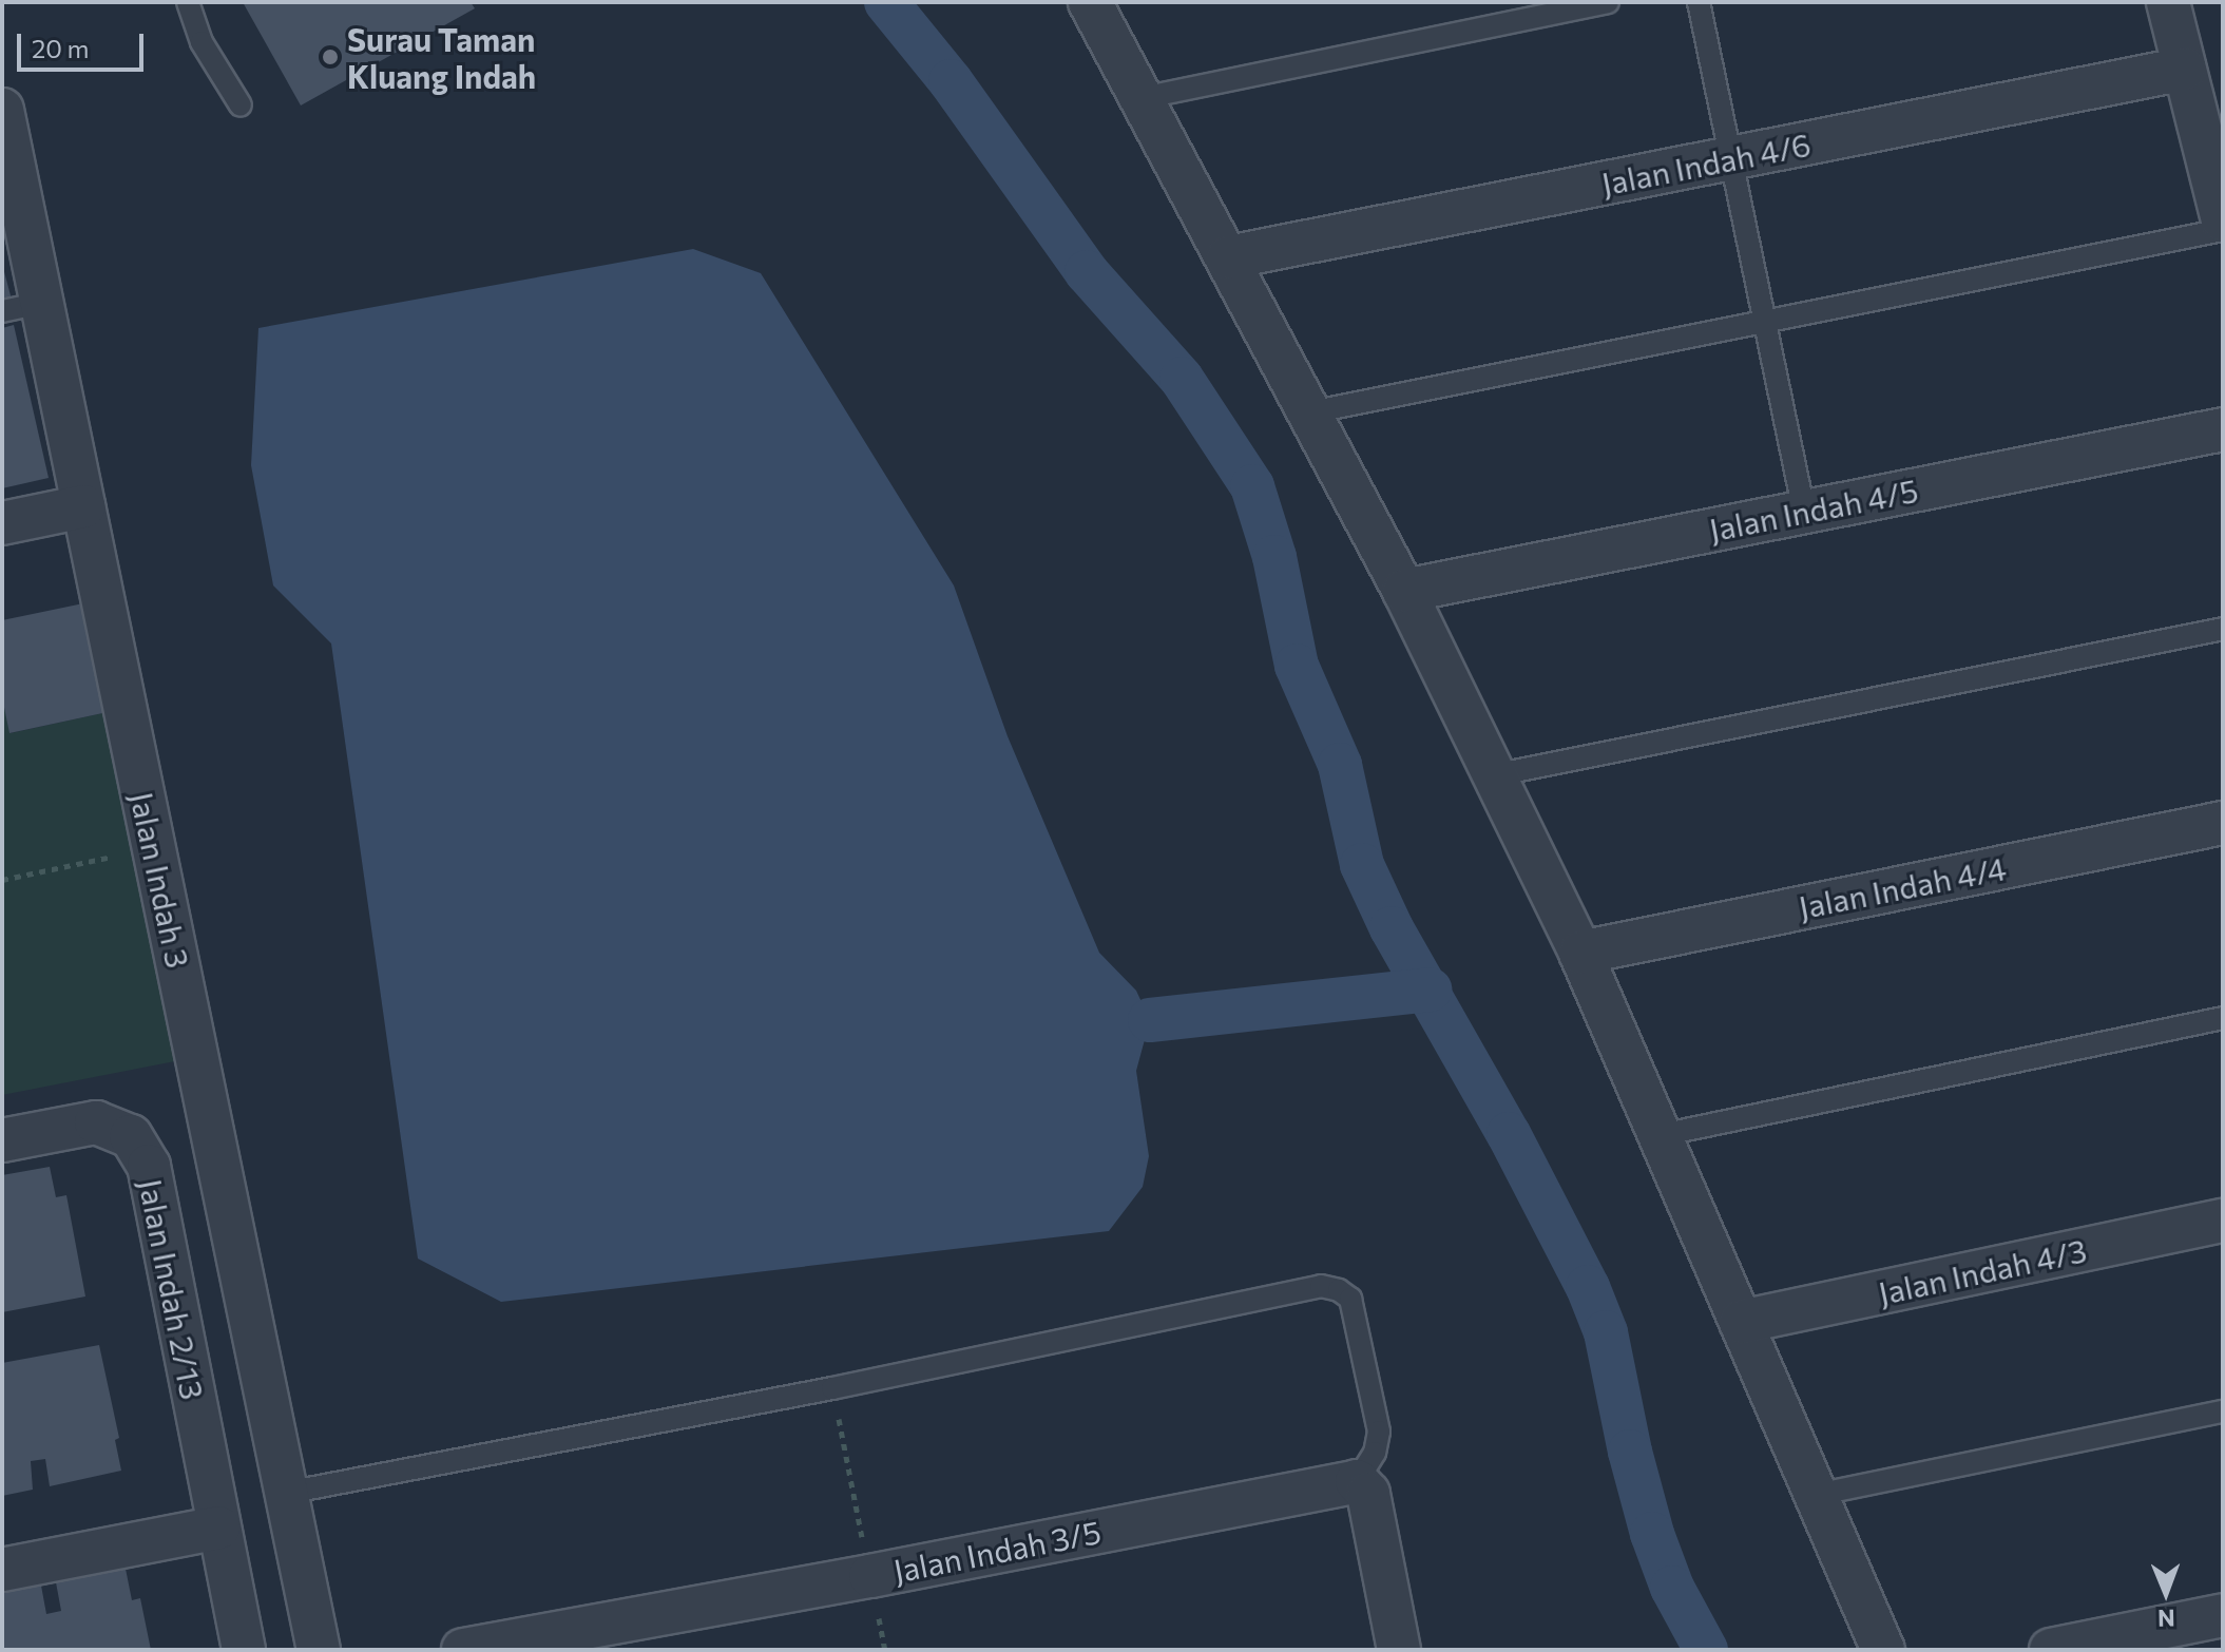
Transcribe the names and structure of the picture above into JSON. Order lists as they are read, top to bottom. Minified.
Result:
{"streets":{"street":["Jalan Indah 4/6","Jalan Indah 4/5","Jalan Indah 3","Jalan Indah 4/4","Jalan Indah 4/3","Jalan Indah 2/13","Jalan Indah 3/5"]},"places":["Surau Taman Kluang Indah"],"scale_bar":"20 m","north":"bottom"}
